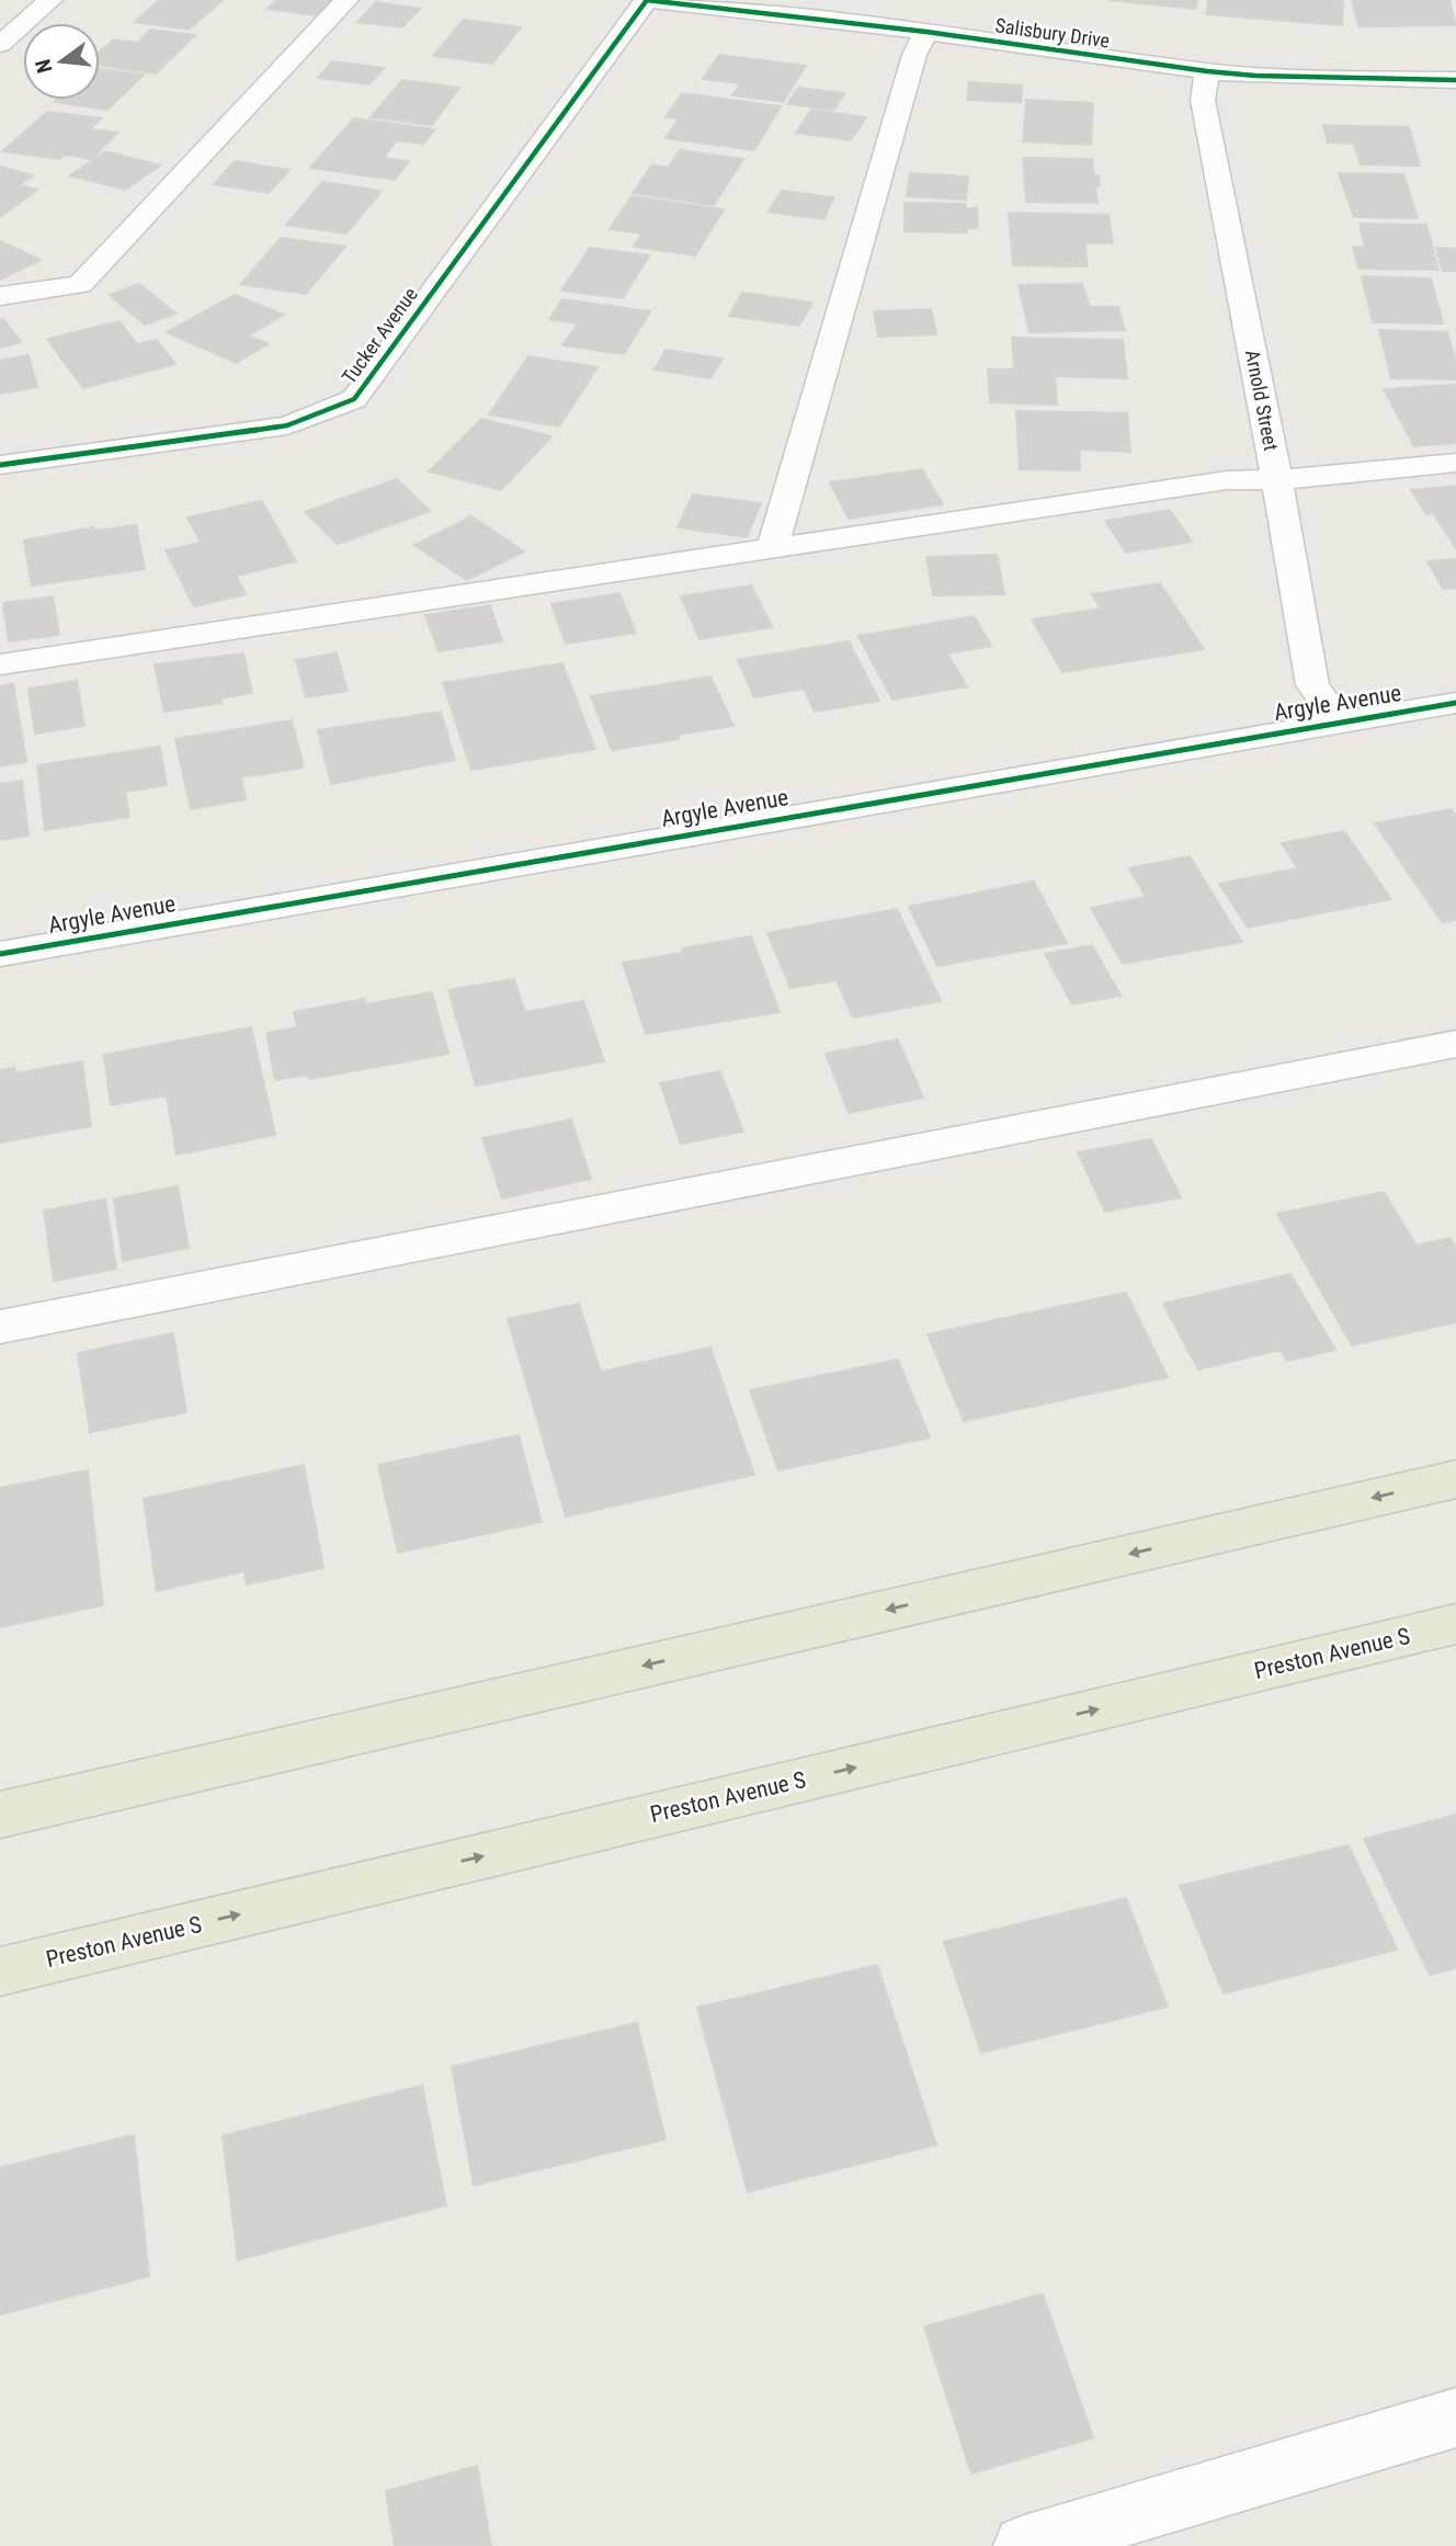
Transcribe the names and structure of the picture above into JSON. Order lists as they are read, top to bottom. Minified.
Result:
{"streets":{"main road":["Preston Avenue S"],"street":["Salisbury Drive","Tucker Avenue","Arnold Street","Argyle Avenue"]},"crossings":[["Salisbury Drive","Tucker Avenue"],["Salisbury Drive","Arnold Street"],["Arnold Street","Argyle Avenue"]],"north":"left"}
